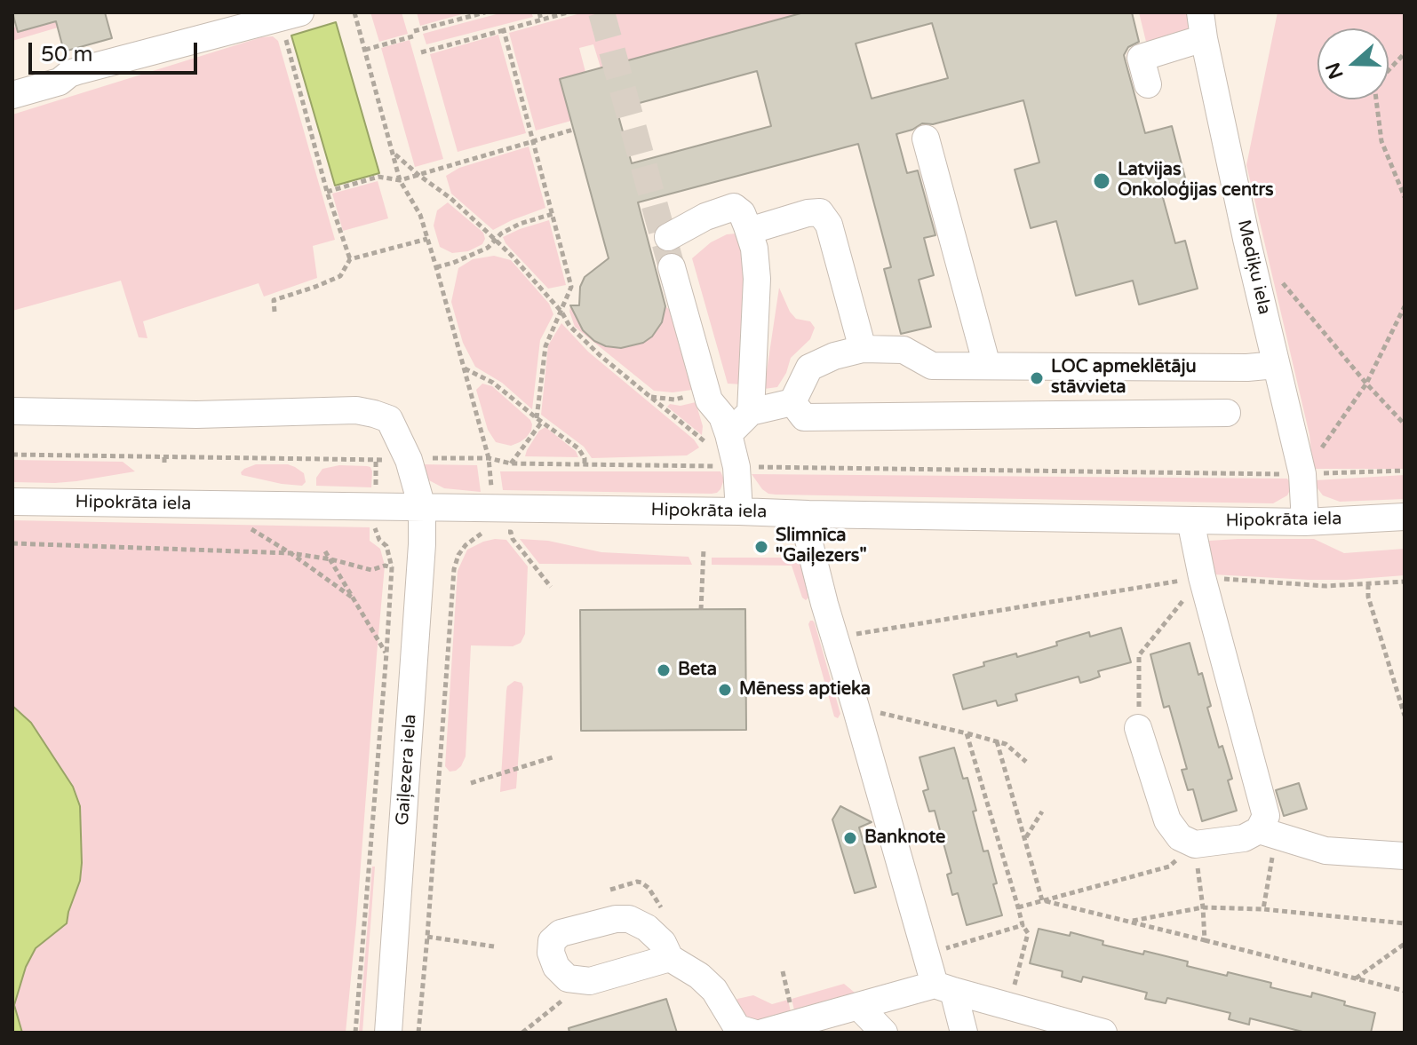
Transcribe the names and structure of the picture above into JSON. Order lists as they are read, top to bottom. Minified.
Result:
{"streets":{"street":["Mediķu iela","Hipokrāta iela","Gaiļezera iela"]},"crossings":[["Mediķu iela","Hipokrāta iela"],["Hipokrāta iela","Gaiļezera iela"]],"places":["Latvijas Onkoloģijas centrs","LOC apmeklētāju stāvvieta","Slimnīca \"Gaiļezers\"","Beta","Mēness aptieka","Banknote"],"scale_bar":"50 m","north":"left"}
